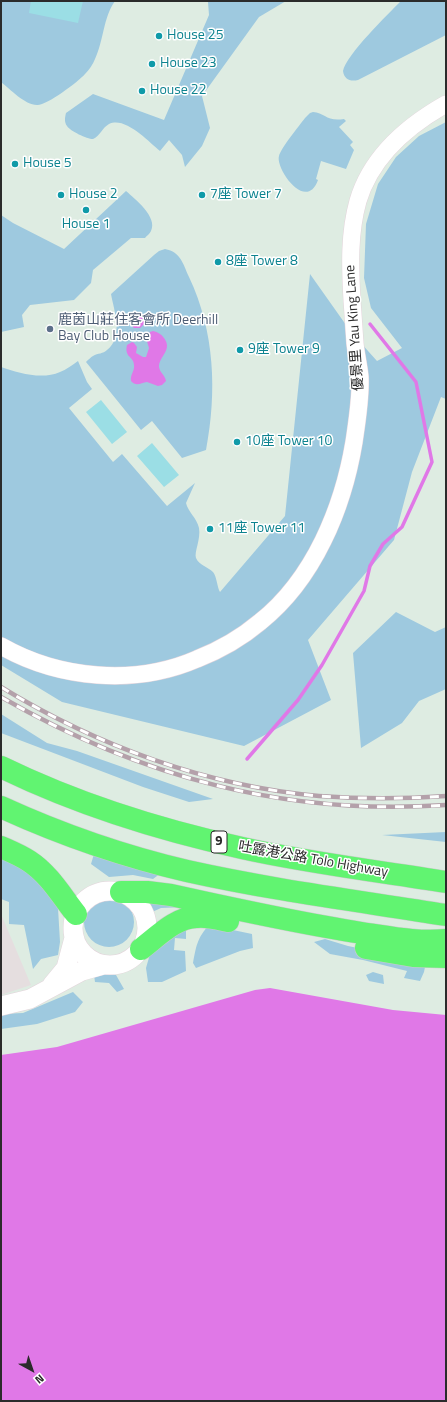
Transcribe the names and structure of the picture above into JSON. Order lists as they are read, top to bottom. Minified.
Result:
{"streets":{"highway":["9","吐露港公路 Tolo Highway"],"street":["優景里 Yau King Lane"]},"places":["House 25","House 23","House 22","House 5","House 2","7座 Tower 7","House 1","8座 Tower 8","鹿茵山莊住客會所 Deerhill Bay Club House","9座 Tower 9","10座 Tower 10","11座 Tower 11"],"north":"bottom right"}
